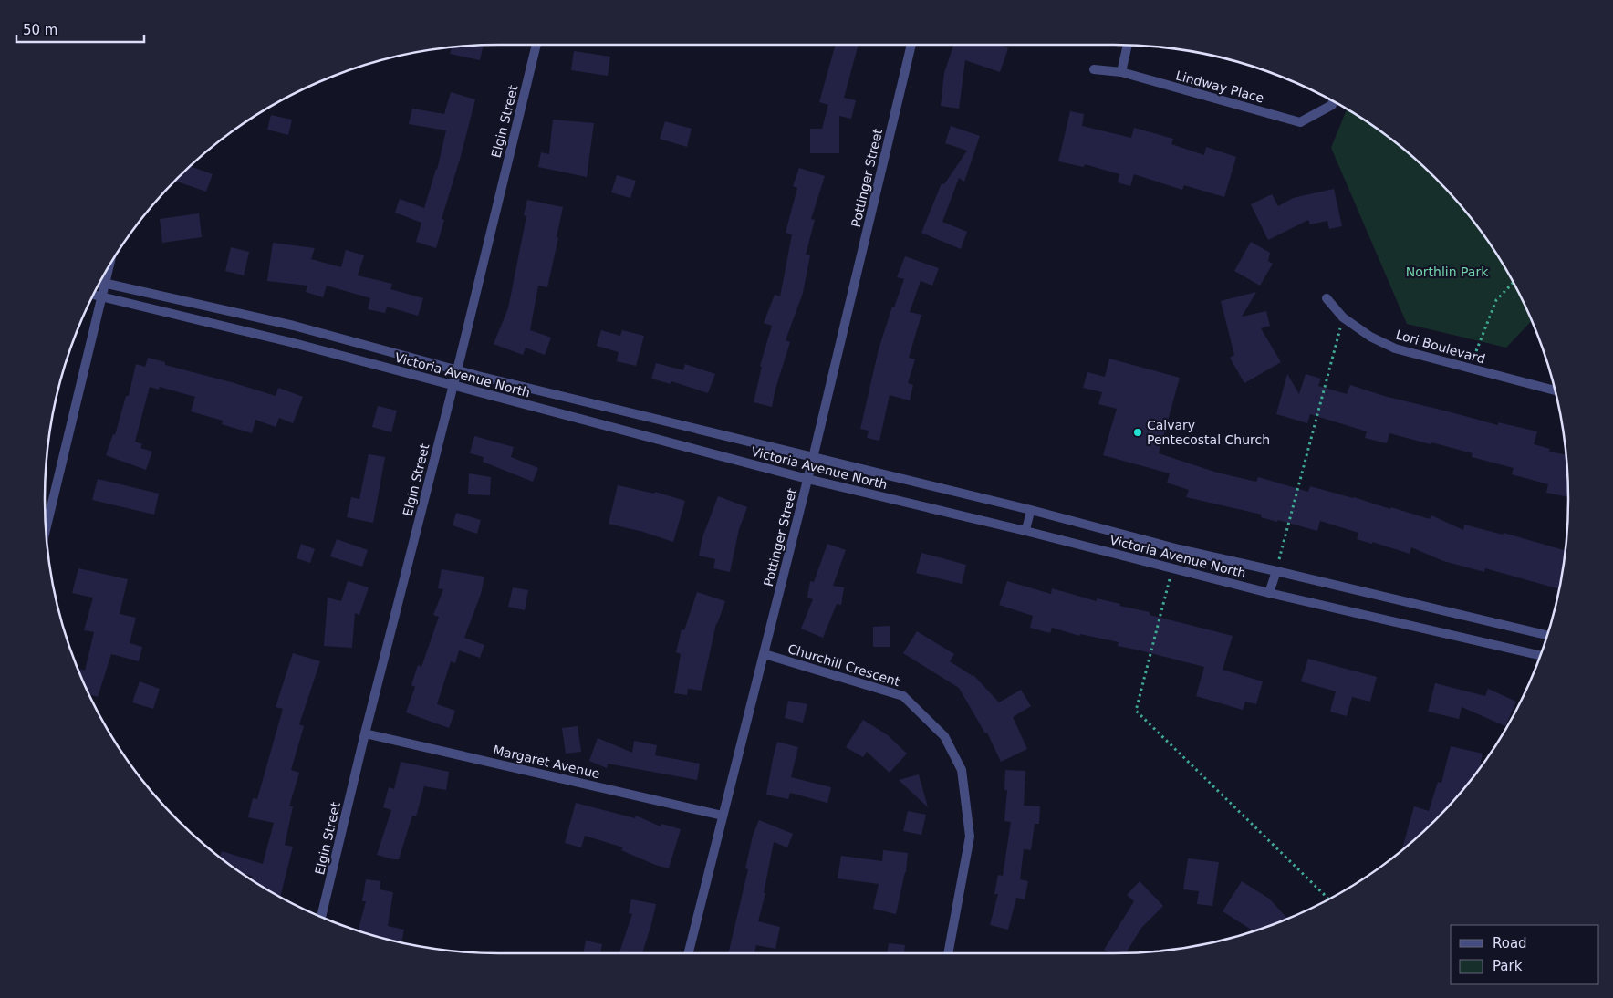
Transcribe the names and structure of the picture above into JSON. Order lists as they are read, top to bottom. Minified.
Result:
{"streets":{"street":["Lindway Place","Elgin Street","Pottinger Street","Lori Boulevard","Victoria Avenue North","Churchill Crescent","Margaret Avenue"]},"crossings":[["Elgin Street","Victoria Avenue North"],["Elgin Street","Margaret Avenue"],["Pottinger Street","Victoria Avenue North"],["Pottinger Street","Churchill Crescent"],["Pottinger Street","Margaret Avenue"]],"parks":["Northlin Park"],"places":["Calvary Pentecostal Church"],"legend":["Road","Park"],"scale_bar":"50 m"}
